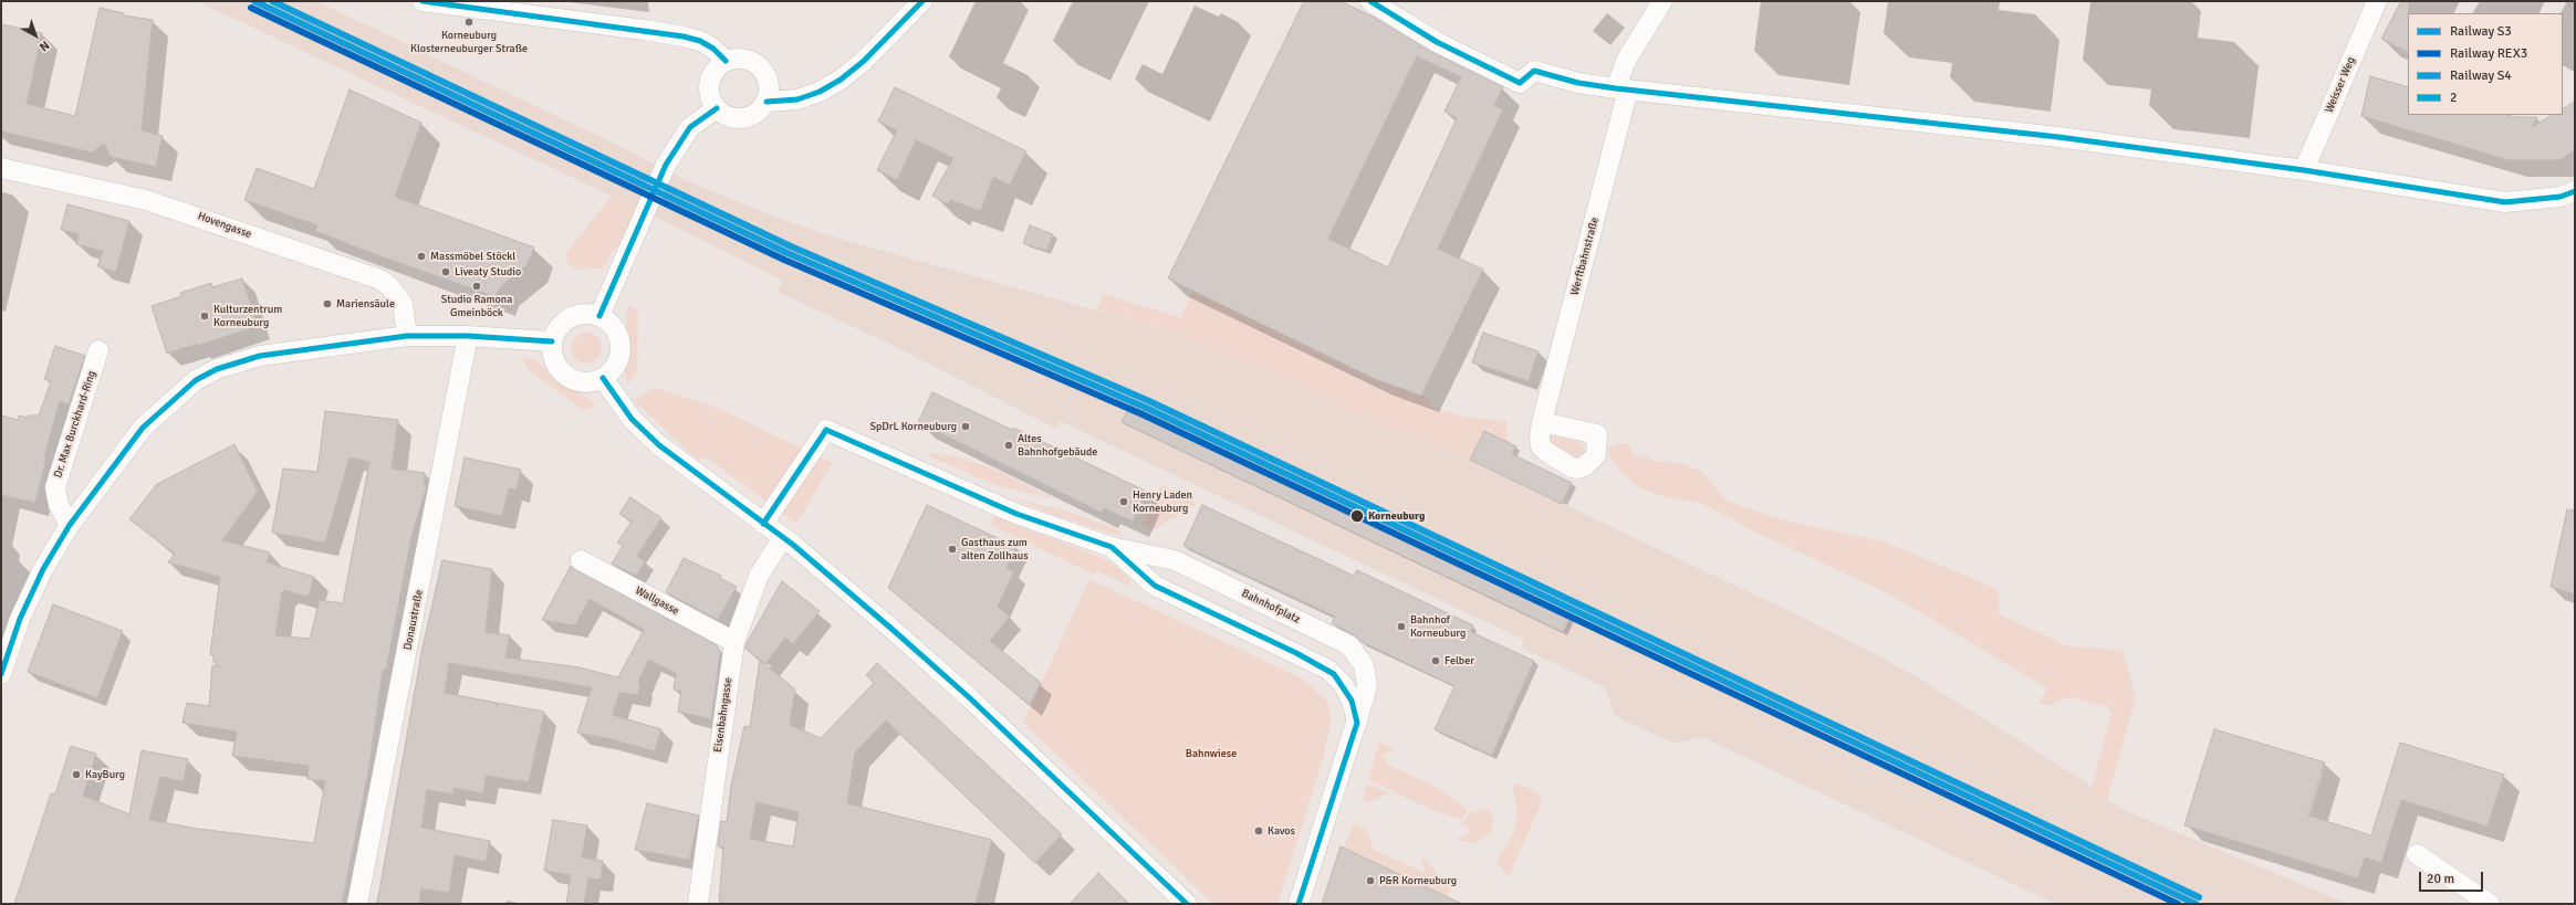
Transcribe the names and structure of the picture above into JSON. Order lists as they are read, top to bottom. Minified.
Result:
{"streets":{"street":["Weisser Weg","Hovengasse","Werftbahnstraße","Dr. Max Burckhard-Ring","Wallgasse","Bahnhofplatz","Donaustraße","Eisenbahngasse"]},"crossings":[["Wallgasse","Eisenbahngasse"]],"parks":["Bahnwiese"],"places":["Korneuburg Klosterneuburger Straße","Massmöbel Stöckl","Liveaty Studio","Studio Ramona Gmeinböck","Mariensäule","Kulturzentrum Korneuburg","SpDrL Korneuburg","Altes Bahnhofgebäude","Henry Laden Korneuburg","Korneuburg","Gasthaus zum alten Zollhaus","Bahnhof Korneuburg","Felber","KayBurg","Kavos","P&R Korneuburg"],"lines":["rail line S3","rail line S4","transit line 2","rail line REX3"],"legend":["Railway S3","Railway REX3","Railway S4","2"],"scale_bar":"20 m","north":"bottom right"}
